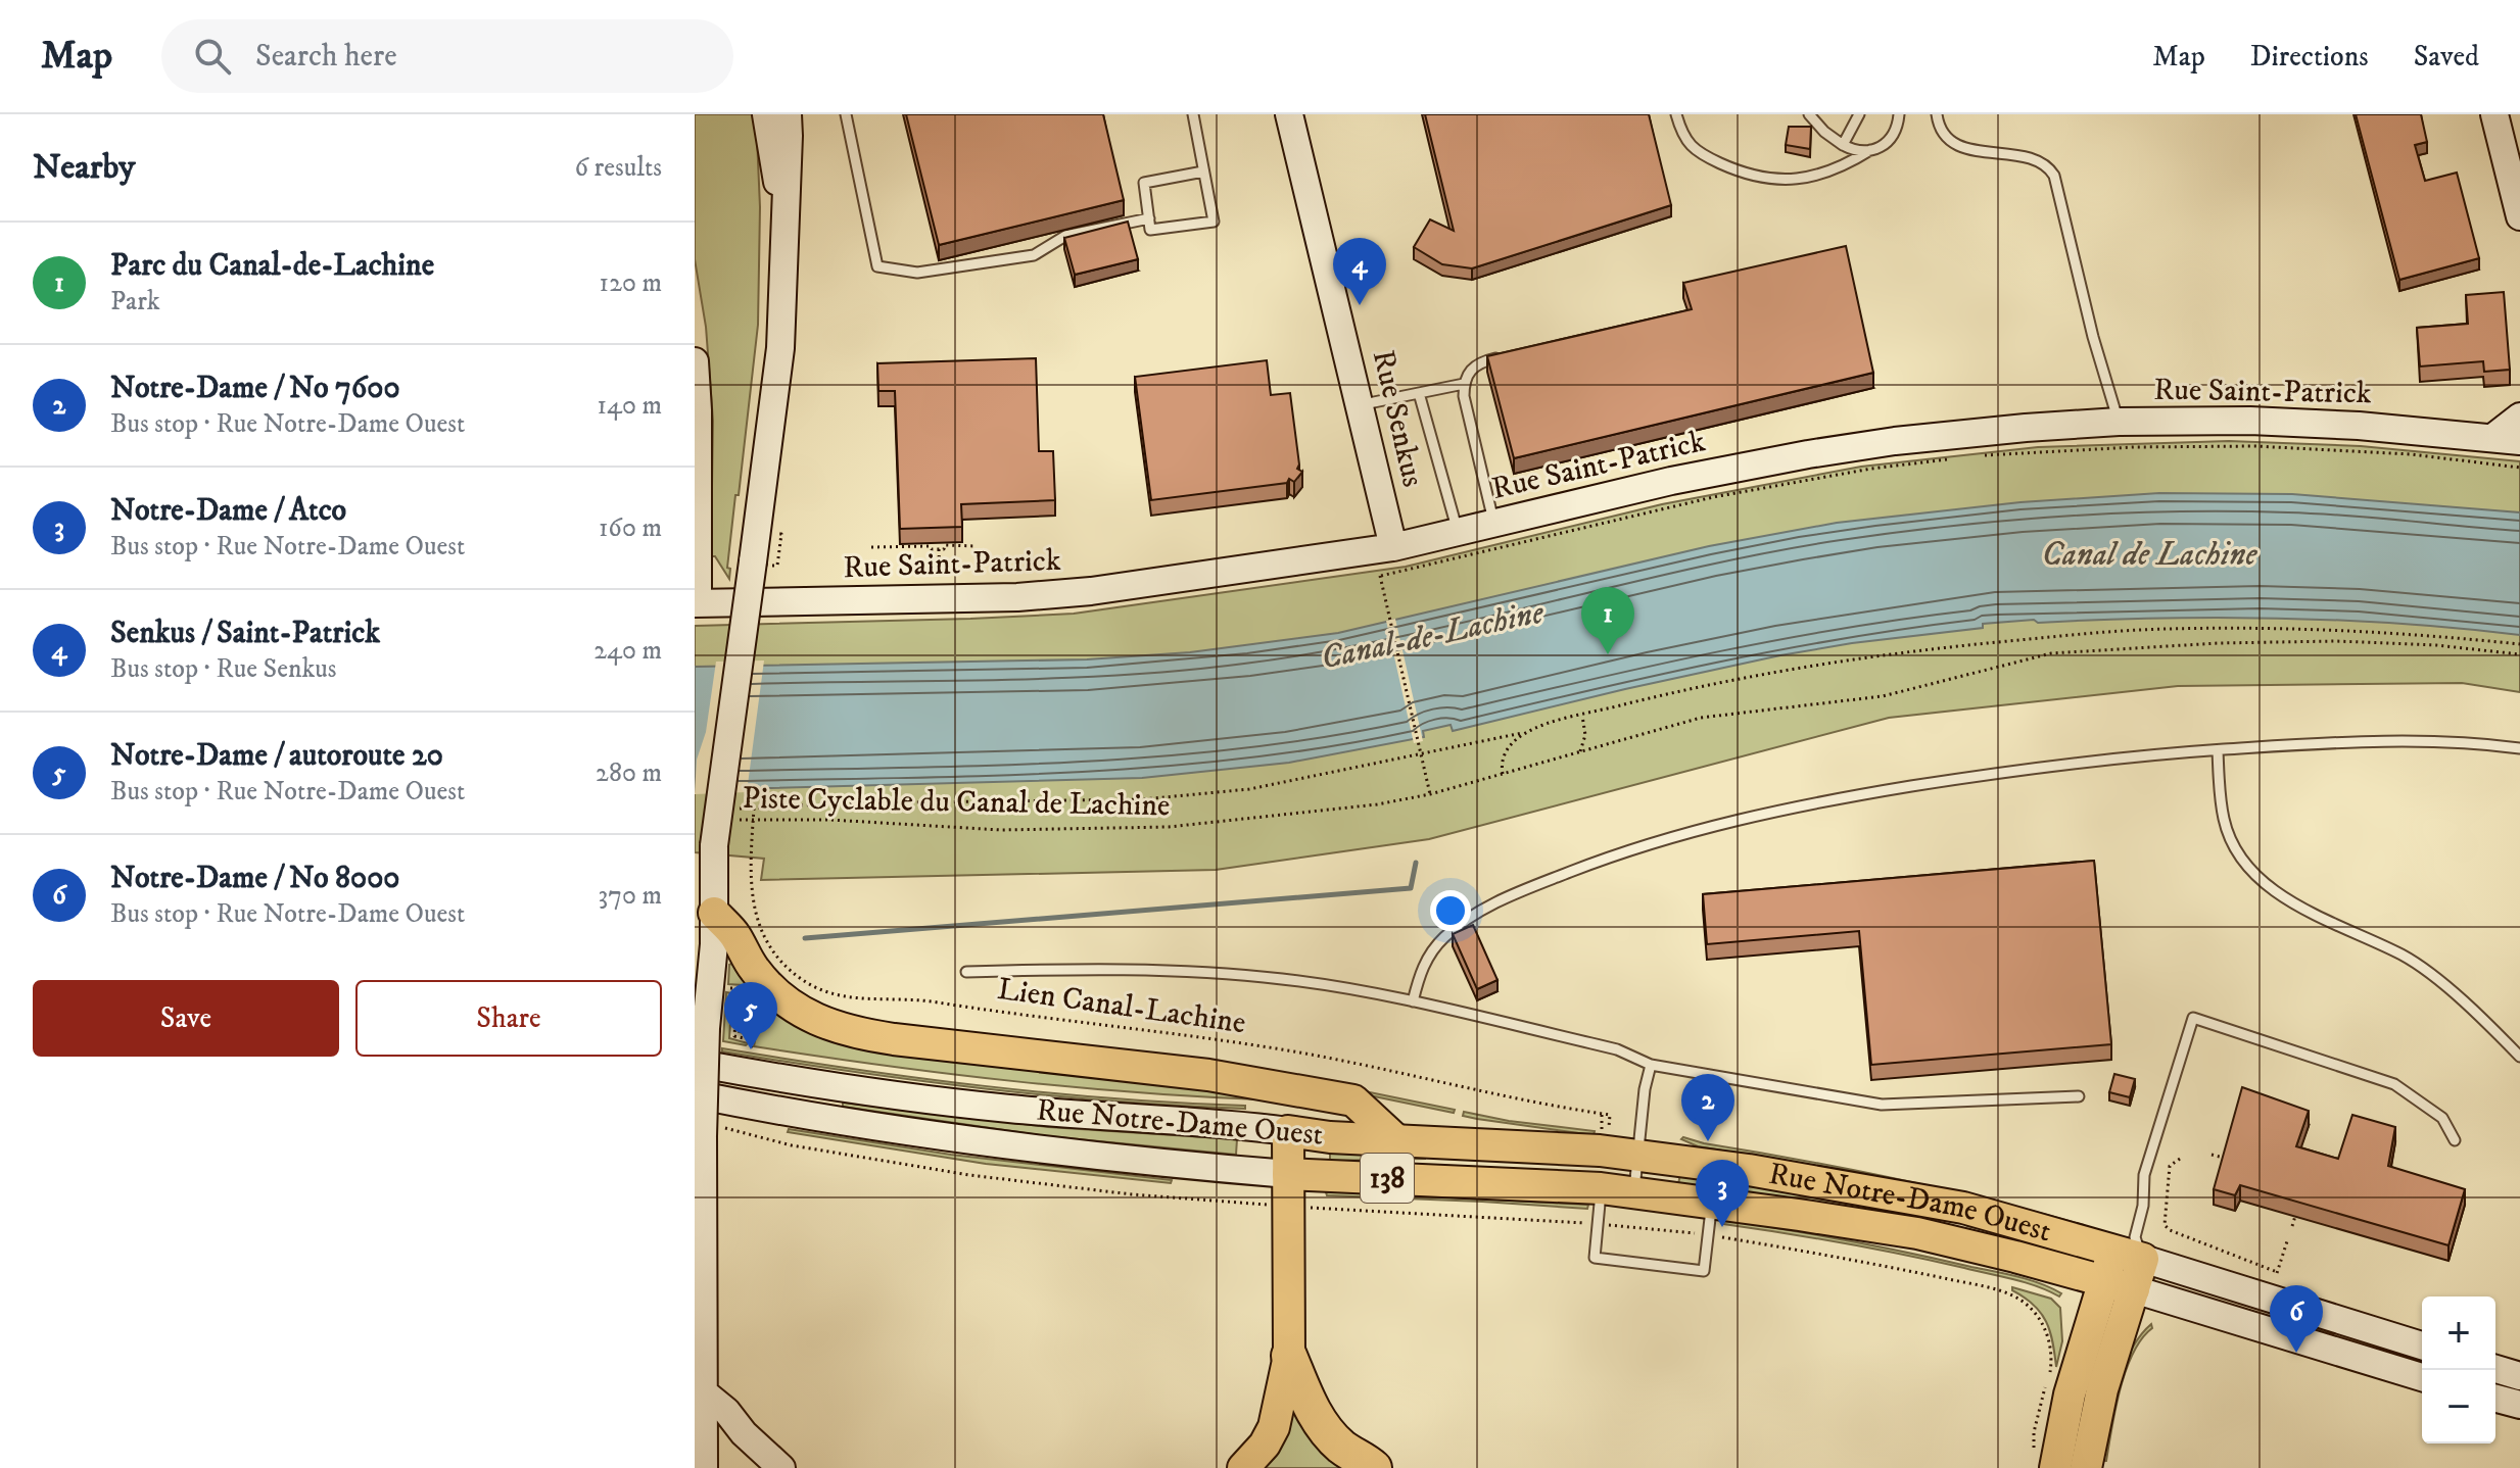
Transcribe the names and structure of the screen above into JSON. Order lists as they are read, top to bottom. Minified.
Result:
{"streets":{"main road":["Rue Saint-Patrick","Rue Senkus","Rue Notre-Dame Ouest","138"],"path":["Piste Cyclable du Canal de Lachine","Lien Canal-Lachine"]},"crossings":[["Rue Saint-Patrick","Rue Senkus"],["Piste Cyclable du Canal de Lachine","Lien Canal-Lachine"]],"water":["Canal de Lachine","Canal-de-Lachine"],"page":{"header":"Map","search":"Search here","nav":["Map","Directions","Saved"],"heading":["Nearby","6 results"],"list":[{"mark":"1","name":"Parc du Canal-de-Lachine","note":"Park","value":"120 m"},{"mark":"2","name":"Notre-Dame / No 7600","note":"Bus stop · Rue Notre-Dame Ouest","value":"140 m"},{"mark":"3","name":"Notre-Dame / Atco","note":"Bus stop · Rue Notre-Dame Ouest","value":"160 m"},{"mark":"4","name":"Senkus / Saint-Patrick","note":"Bus stop · Rue Senkus","value":"240 m"},{"mark":"5","name":"Notre-Dame / autoroute 20","note":"Bus stop · Rue Notre-Dame Ouest","value":"280 m"},{"mark":"6","name":"Notre-Dame / No 8000","note":"Bus stop · Rue Notre-Dame Ouest","value":"370 m"}],"pins":["4","1","5","2","3","6"],"buttons":["Save","Share"],"map_buttons":["+","−"]}}
